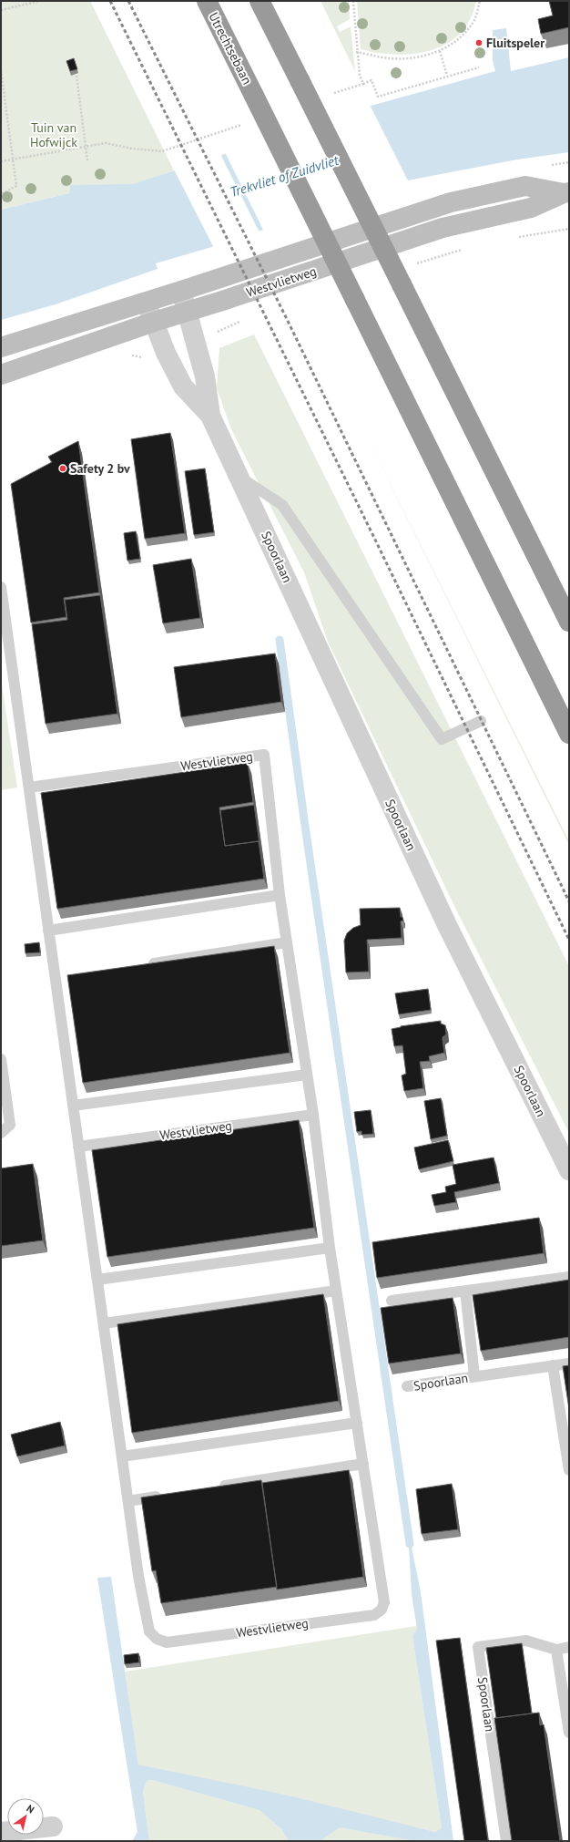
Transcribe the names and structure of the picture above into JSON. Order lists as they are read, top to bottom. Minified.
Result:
{"streets":{"highway":["Utrechtsebaan"],"street":["Westvlietweg","Spoorlaan"]},"crossings":[["Westvlietweg","Spoorlaan"]],"water":["Trekvliet of Zuidvliet"],"parks":["Tuin van Hofwijck"],"places":["Fluitspeler","Safety 2 bv"],"north":"top right"}
